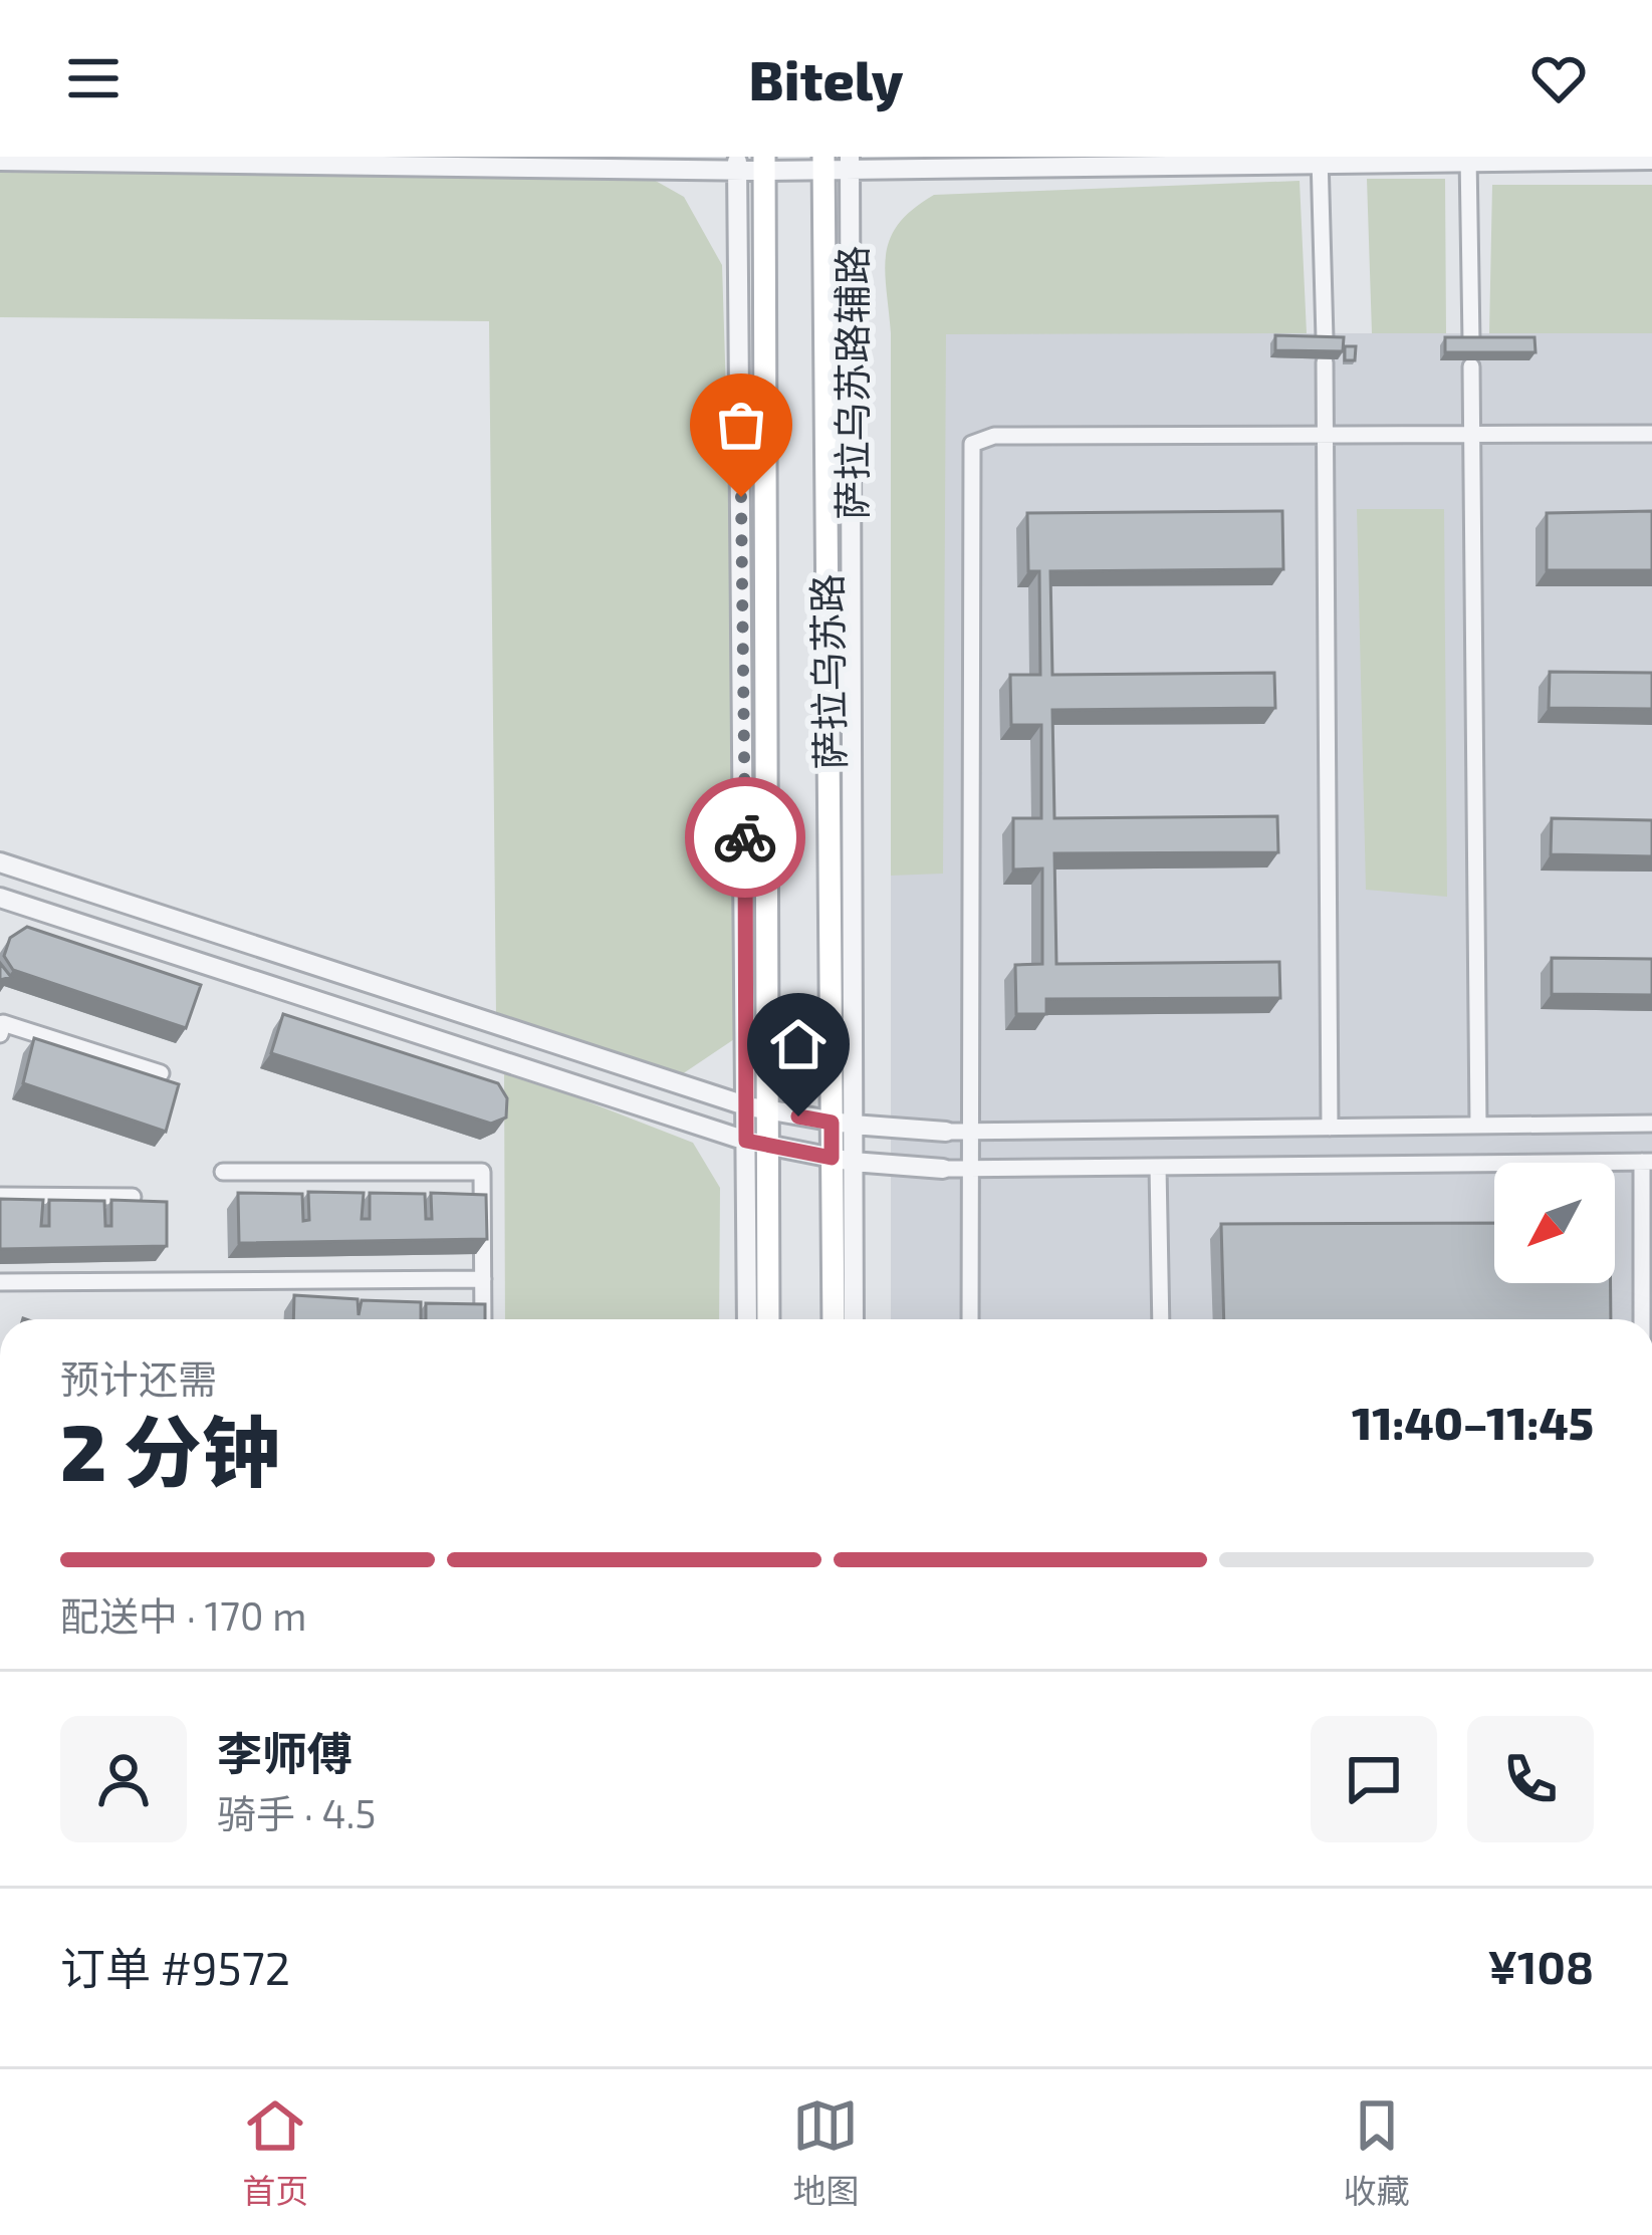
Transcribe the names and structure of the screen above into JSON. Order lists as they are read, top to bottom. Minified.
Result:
{"streets":{"main road":["萨拉乌苏路"],"street":["萨拉乌苏路辅路"]},"crossings":[["萨拉乌苏路辅路","萨拉乌苏路"]],"north":"bottom left","page":{"header":"Bitely","heading":["2 分钟","预计还需","11:40–11:45"],"panel":["李师傅","骑手 · 4.5","订单 #9572","¥108"],"bar":"配送中 · 170 m","tabs":["首页","地图","收藏"]}}
